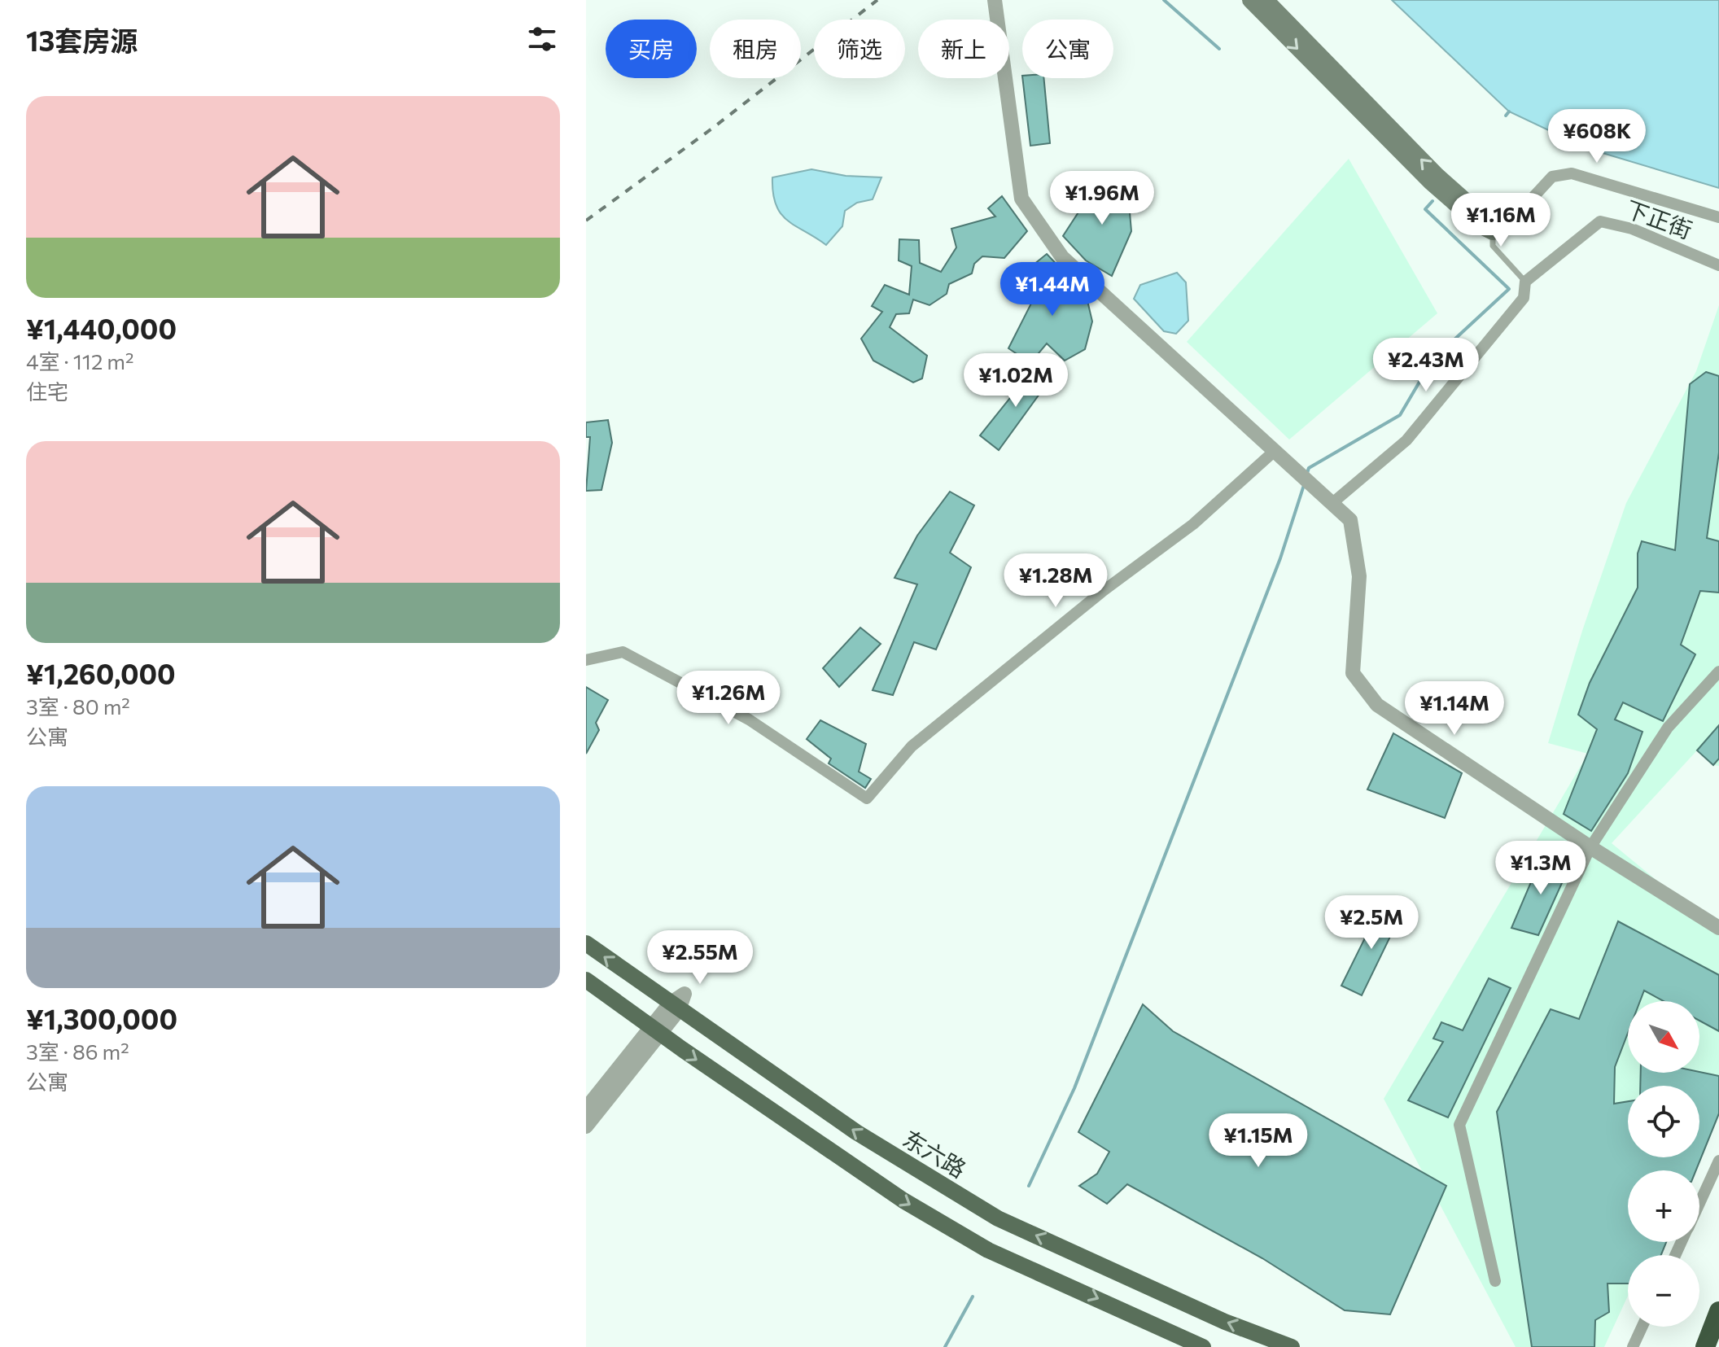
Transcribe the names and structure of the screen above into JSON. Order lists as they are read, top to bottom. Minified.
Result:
{"streets":{"main road":["东六路"],"street":["下正街"]},"north":"bottom right","page":{"heading":"13套房源","chip":["买房","租房","筛选","新上","公寓"],"list":[{"name":"¥1,440,000","note":"4室 · 112 m² · 住宅"},{"name":"¥1,260,000","note":"3室 · 80 m² · 公寓"},{"name":"¥1,300,000","note":"3室 · 86 m² · 公寓"}],"price":["¥608K","¥1.96M","¥1.16M","¥1.44M","¥2.43M","¥1.02M","¥1.28M","¥1.26M","¥1.14M","¥1.3M","¥2.5M","¥2.55M","¥1.15M"],"map_buttons":["+","−"]}}
